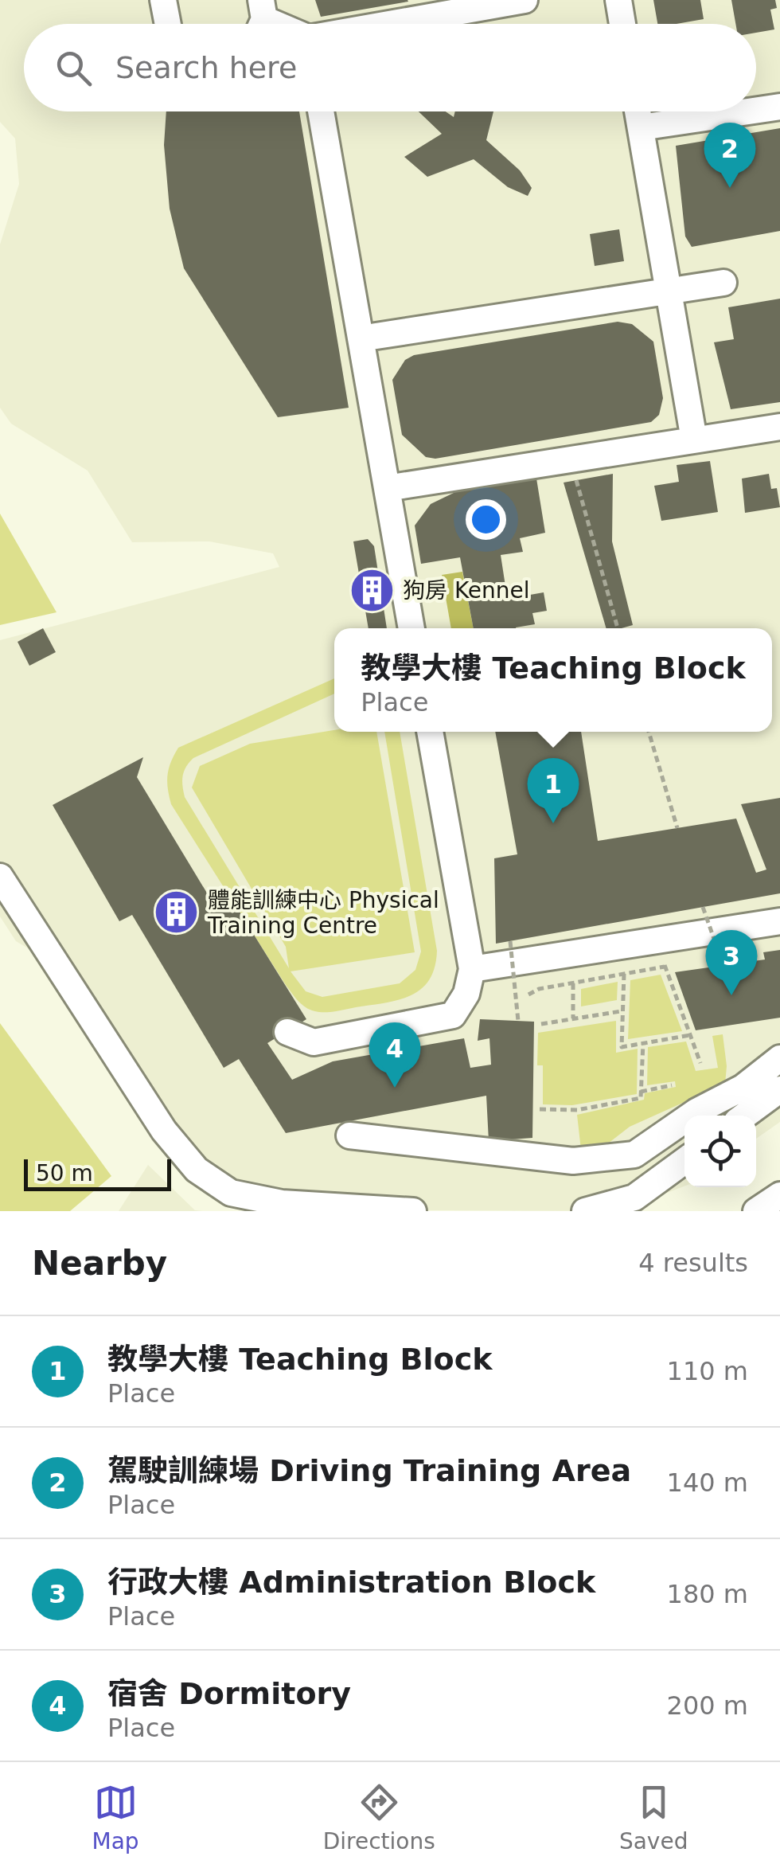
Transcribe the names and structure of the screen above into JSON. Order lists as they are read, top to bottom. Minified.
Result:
{"places":{"building":["狗房 Kennel","體能訓練中心 Physical Training Centre"]},"scale_bar":"50 m","page":{"search":"Search here","pins":["2","1","3","4"],"popup":["教學大樓 Teaching Block","Place"],"scale":"50 m","heading":["Nearby","4 results"],"list":[{"mark":"1","name":"教學大樓 Teaching Block","note":"Place","value":"110 m"},{"mark":"2","name":"駕駛訓練場 Driving Training Area","note":"Place","value":"140 m"},{"mark":"3","name":"行政大樓 Administration Block","note":"Place","value":"180 m"},{"mark":"4","name":"宿舍 Dormitory","note":"Place","value":"200 m"}],"nav":["Map","Directions","Saved"]}}
